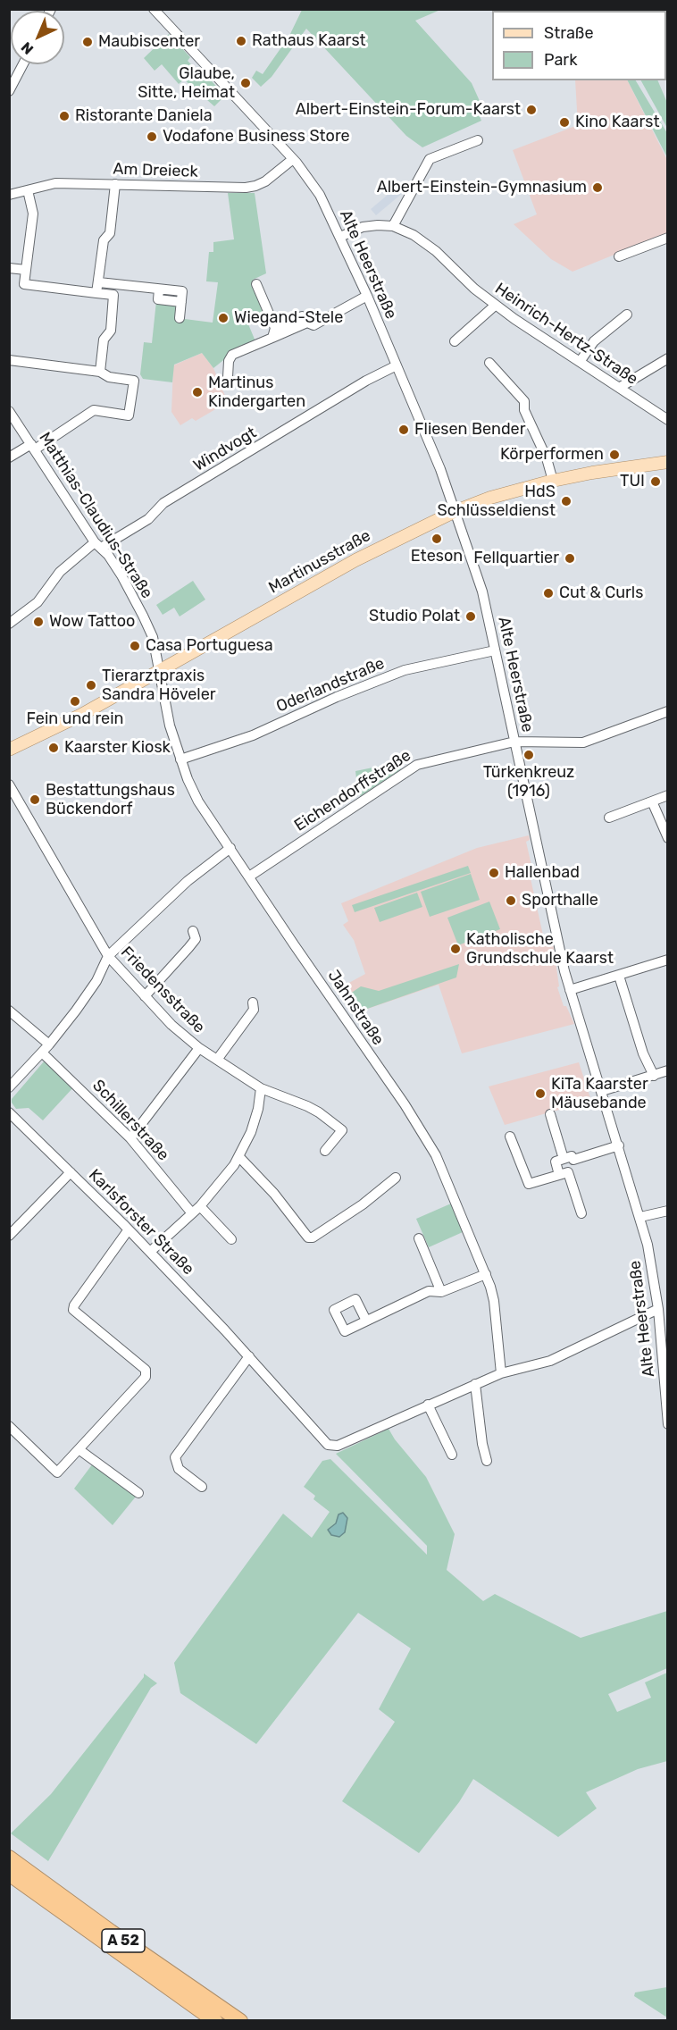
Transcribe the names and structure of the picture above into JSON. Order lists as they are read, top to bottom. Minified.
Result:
{"streets":{"highway":["A 52"],"main road":["Martinusstraße"],"street":["Am Dreieck","Alte Heerstraße","Heinrich-Hertz-Straße","Windvogt","Matthias-Claudius-Straße","Oderlandstraße","Eichendorffstraße","Friedensstraße","Jahnstraße","Schillerstraße","Karlsforster Straße"]},"crossings":[["Am Dreieck","Alte Heerstraße"],["Alte Heerstraße","Heinrich-Hertz-Straße"],["Alte Heerstraße","Windvogt"],["Alte Heerstraße","Martinusstraße"],["Alte Heerstraße","Oderlandstraße"],["Alte Heerstraße","Eichendorffstraße"],["Windvogt","Matthias-Claudius-Straße"],["Matthias-Claudius-Straße","Martinusstraße"],["Matthias-Claudius-Straße","Jahnstraße"],["Martinusstraße","Jahnstraße"],["Oderlandstraße","Jahnstraße"],["Eichendorffstraße","Jahnstraße"]],"places":["Rathaus Kaarst","Maubiscenter","Glaube, Sitte, Heimat","Albert-Einstein-Forum-Kaarst","Ristorante Daniela","Kino Kaarst","Vodafone Business Store","Albert-Einstein-Gymnasium","Wiegand-Stele","Martinus Kindergarten","Fliesen Bender","Körperformen","TUI","HdS Schlüsseldienst","Eteson","Fellquartier","Cut & Curls","Studio Polat","Wow Tattoo","Casa Portuguesa","Tierarztpraxis Sandra Höveler","Fein und rein","Kaarster Kiosk","Türkenkreuz (1916)","Bestattungshaus Bückendorf","Hallenbad","Sporthalle","Katholische Grundschule Kaarst","KiTa Kaarster Mäusebande"],"legend":["Straße","Park"],"north":"bottom left"}
